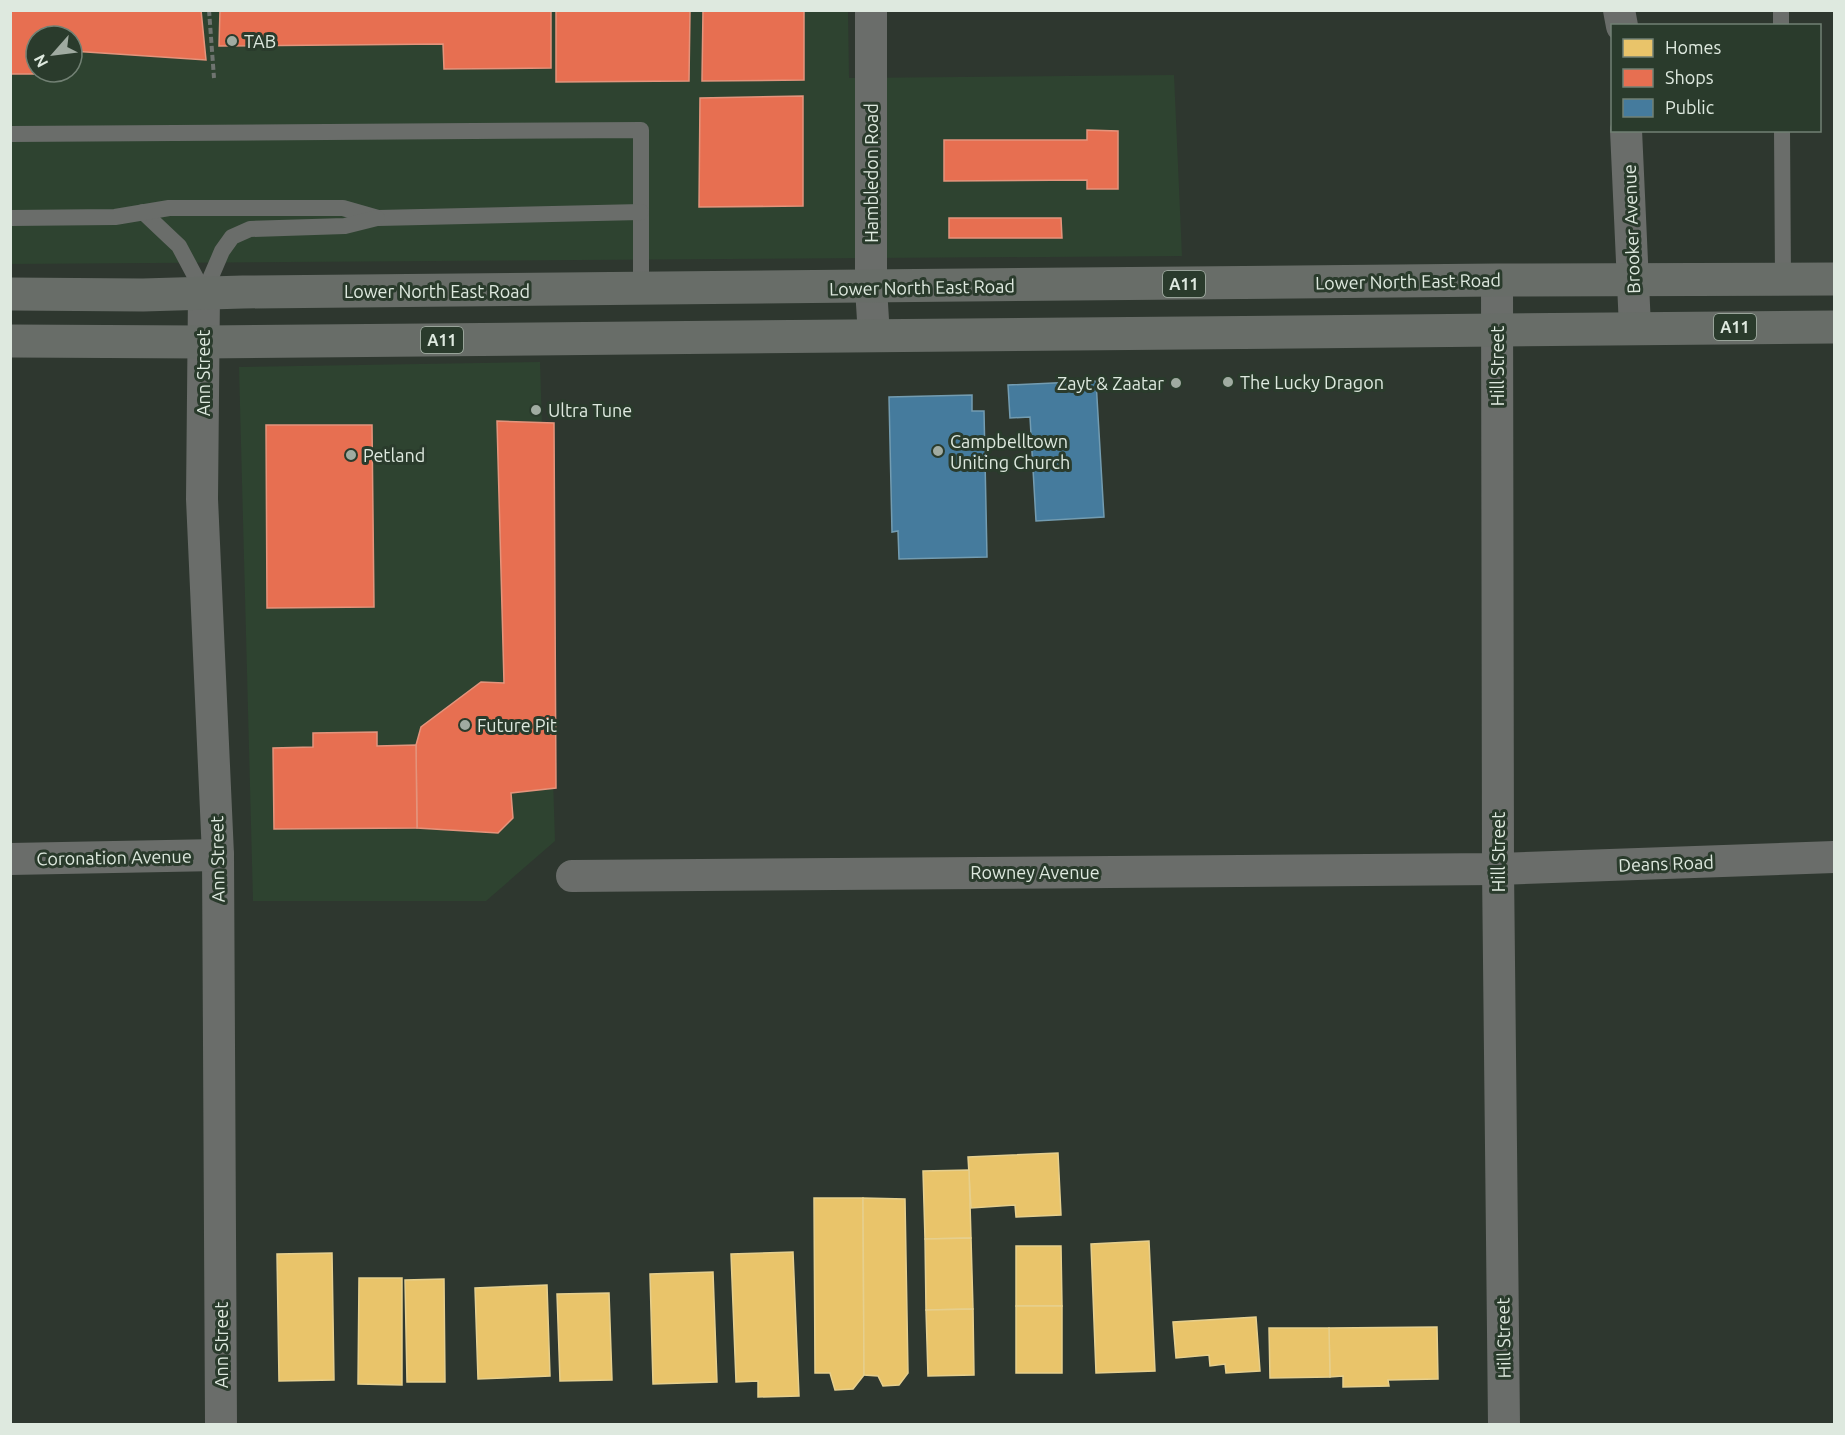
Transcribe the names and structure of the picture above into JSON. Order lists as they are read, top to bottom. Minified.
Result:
{"streets":{"main road":["Lower North East Road","A11"],"street":["Hambledon Road","Brooker Avenue","Hill Street","Ann Street","Coronation Avenue","Deans Road","Rowney Avenue"]},"crossings":[["Hambledon Road","Lower North East Road"],["Hambledon Road","A11"],["Brooker Avenue","Lower North East Road"],["Brooker Avenue","A11"],["Lower North East Road","Hill Street"],["Lower North East Road","Ann Street"],["A11","Hill Street"],["A11","Ann Street"],["Hill Street","Deans Road"],["Hill Street","Rowney Avenue"],["Ann Street","Coronation Avenue"],["Deans Road","Rowney Avenue"]],"places":["TAB","The Lucky Dragon","Zayt & Zaatar","Ultra Tune","Campbelltown Uniting Church","Petland","Future Pit"],"legend":["Homes","Shops","Public"],"north":"bottom left"}
